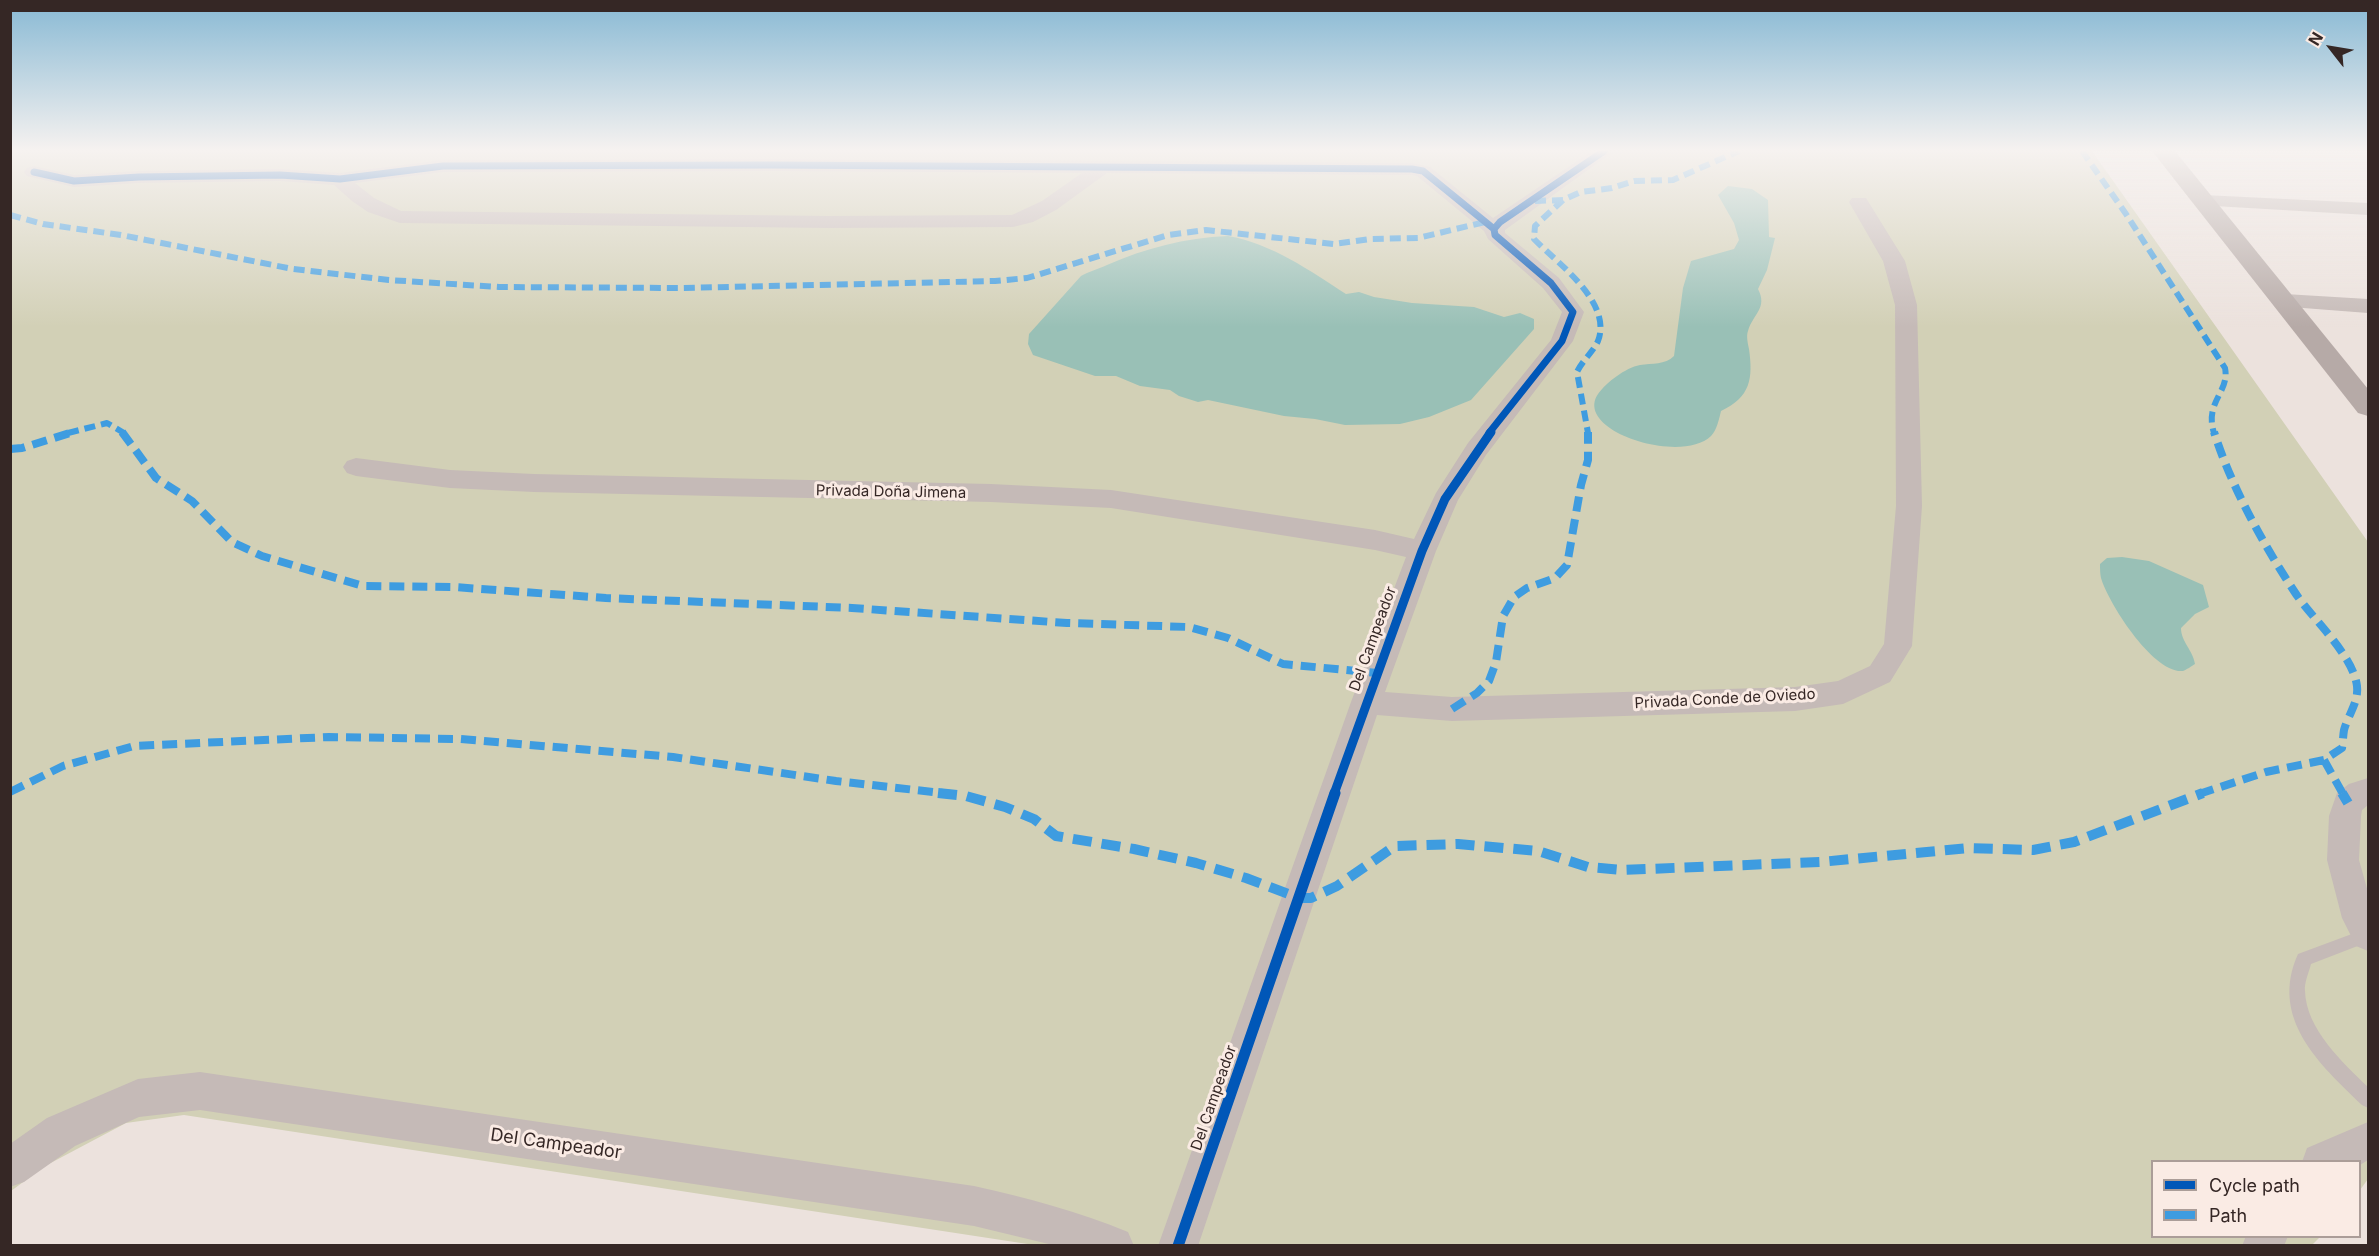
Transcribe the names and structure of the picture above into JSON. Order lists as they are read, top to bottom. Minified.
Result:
{"streets":{"street":["Privada Doña Jimena","Del Campeador","Privada Conde de Oviedo"]},"crossings":[["Privada Doña Jimena","Del Campeador"],["Del Campeador","Privada Conde de Oviedo"]],"legend":["Cycle path","Path"],"north":"top left"}
